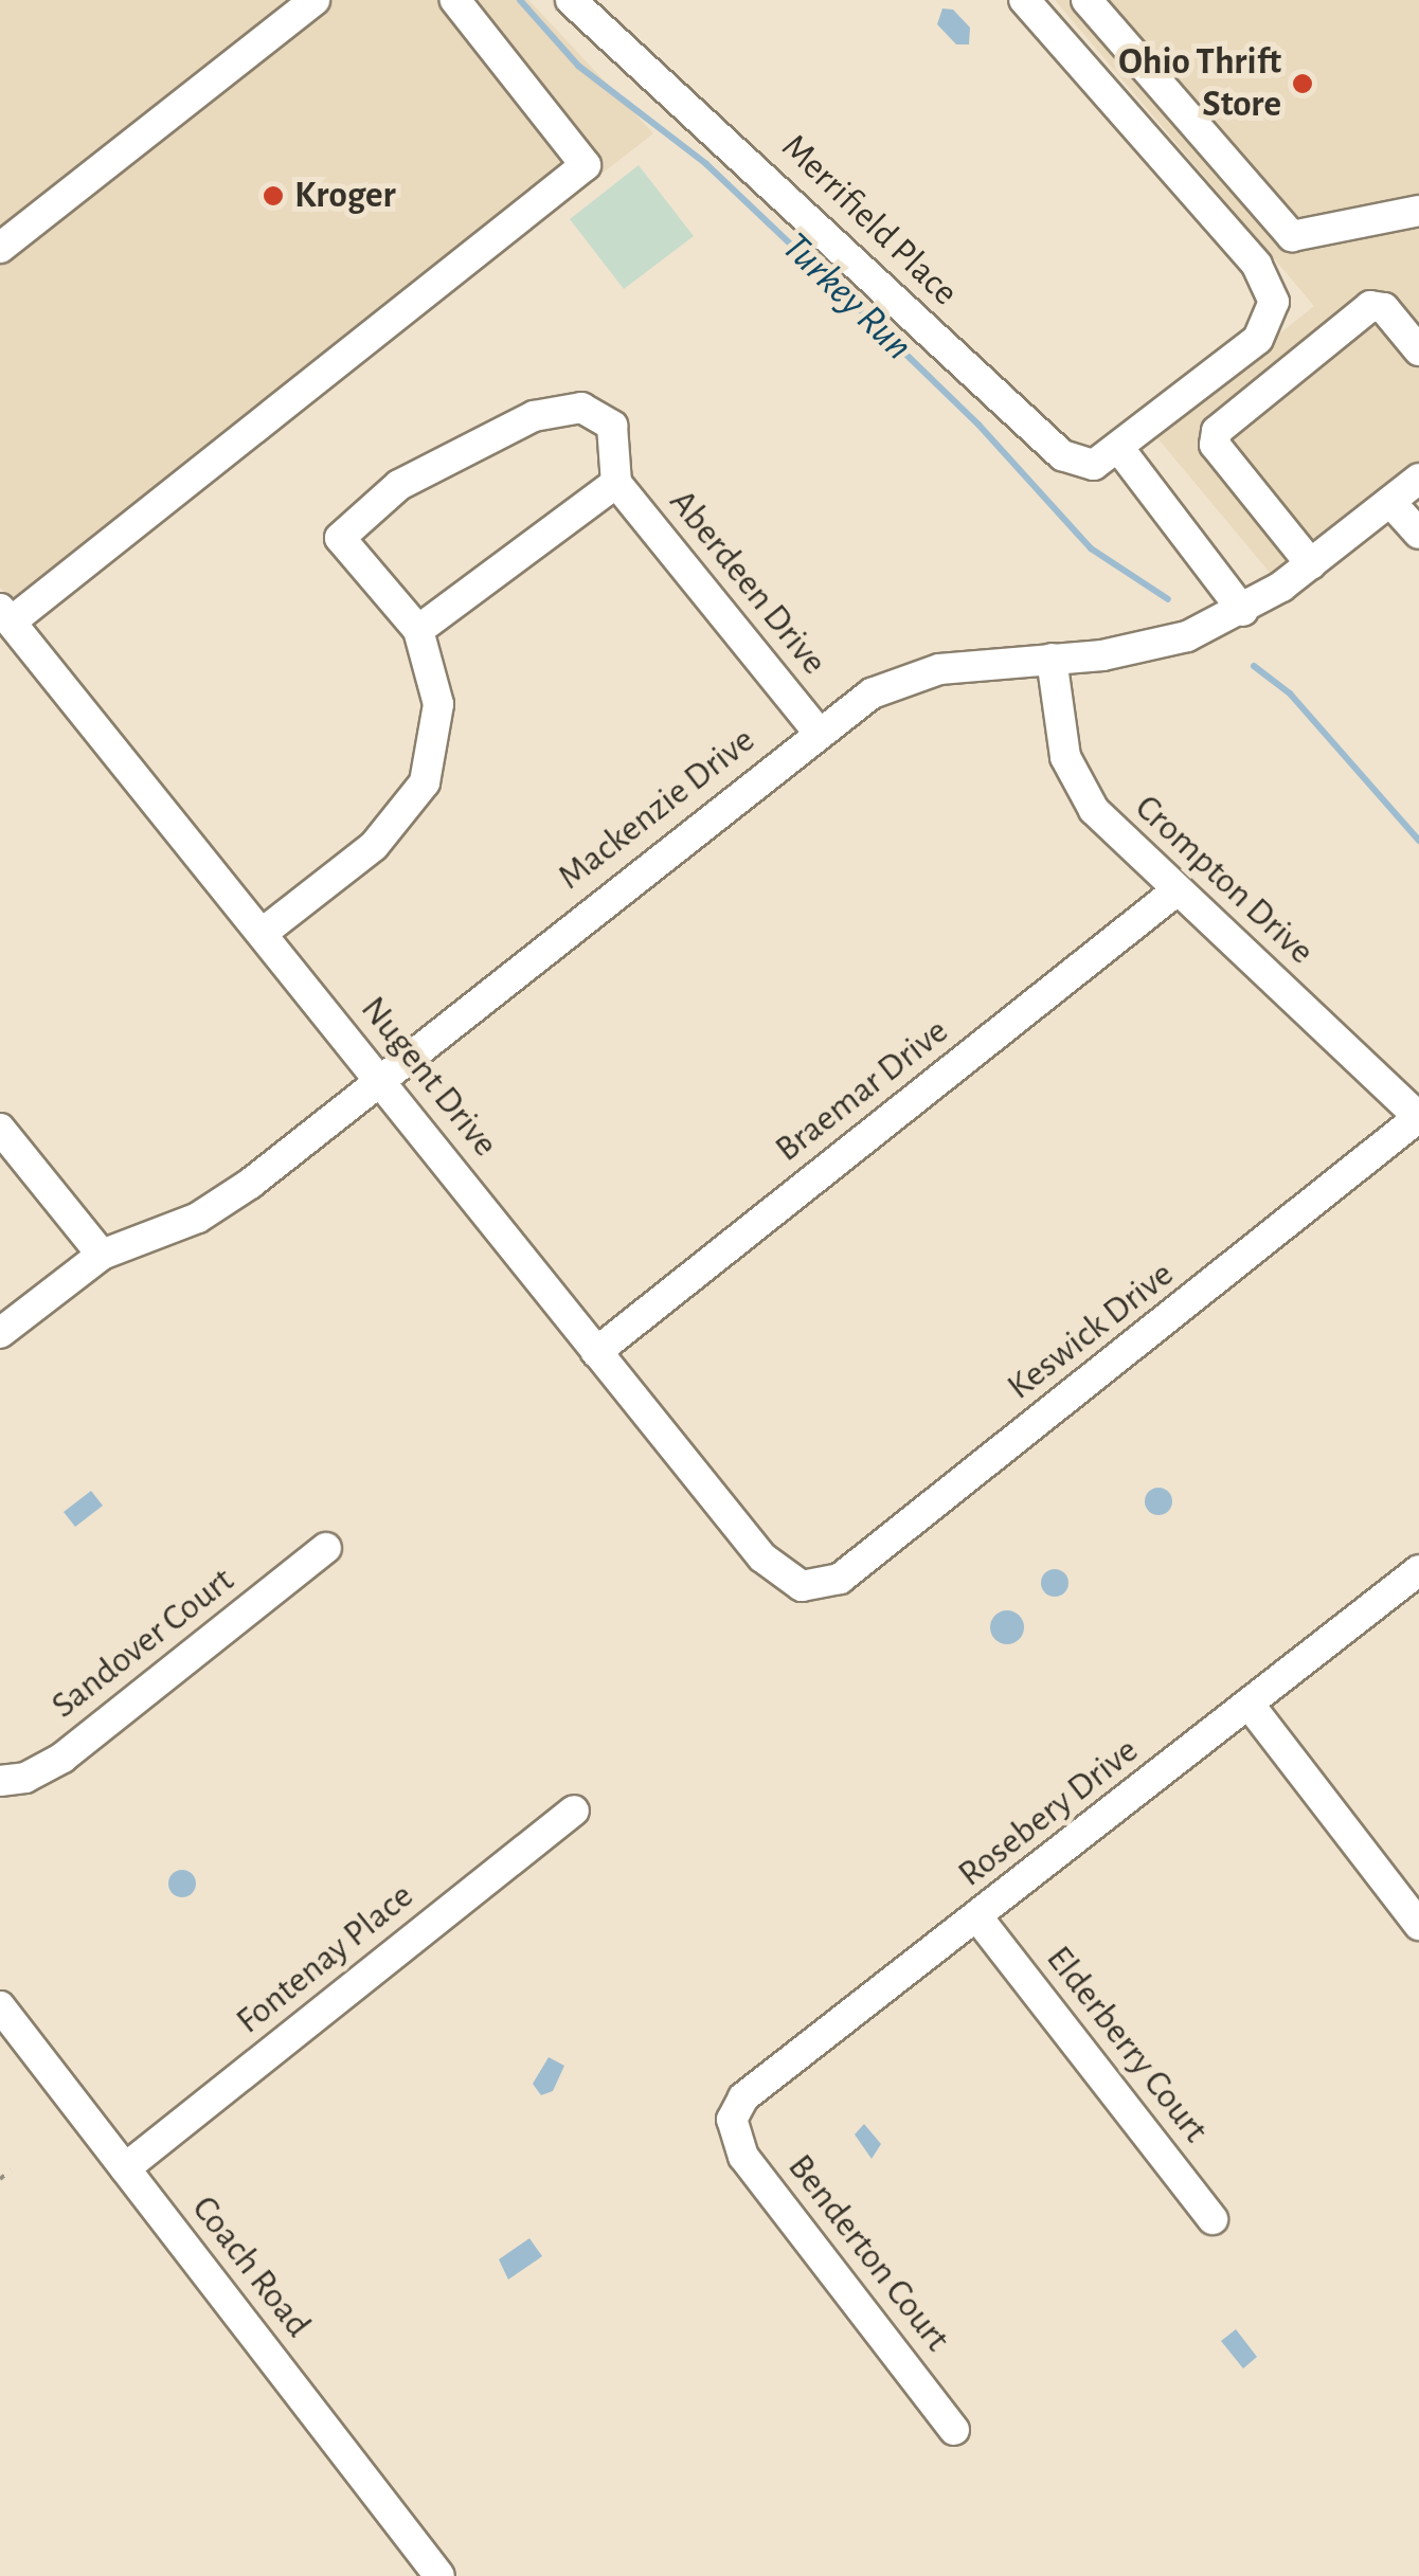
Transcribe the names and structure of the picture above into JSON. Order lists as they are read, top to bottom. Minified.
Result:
{"streets":{"street":["Merrifield Place","Aberdeen Drive","Mackenzie Drive","Crompton Drive","Nugent Drive","Braemar Drive","Keswick Drive","Sandover Court","Rosebery Drive","Fontenay Place","Elderberry Court","Benderton Court","Coach Road"]},"crossings":[["Aberdeen Drive","Mackenzie Drive"],["Aberdeen Drive","Nugent Drive"],["Mackenzie Drive","Crompton Drive"],["Mackenzie Drive","Nugent Drive"],["Crompton Drive","Braemar Drive"],["Crompton Drive","Keswick Drive"],["Nugent Drive","Braemar Drive"],["Nugent Drive","Keswick Drive"],["Rosebery Drive","Elderberry Court"],["Rosebery Drive","Benderton Court"],["Fontenay Place","Coach Road"]],"water":["Turkey Run"],"places":["Ohio Thrift Store","Kroger"]}
